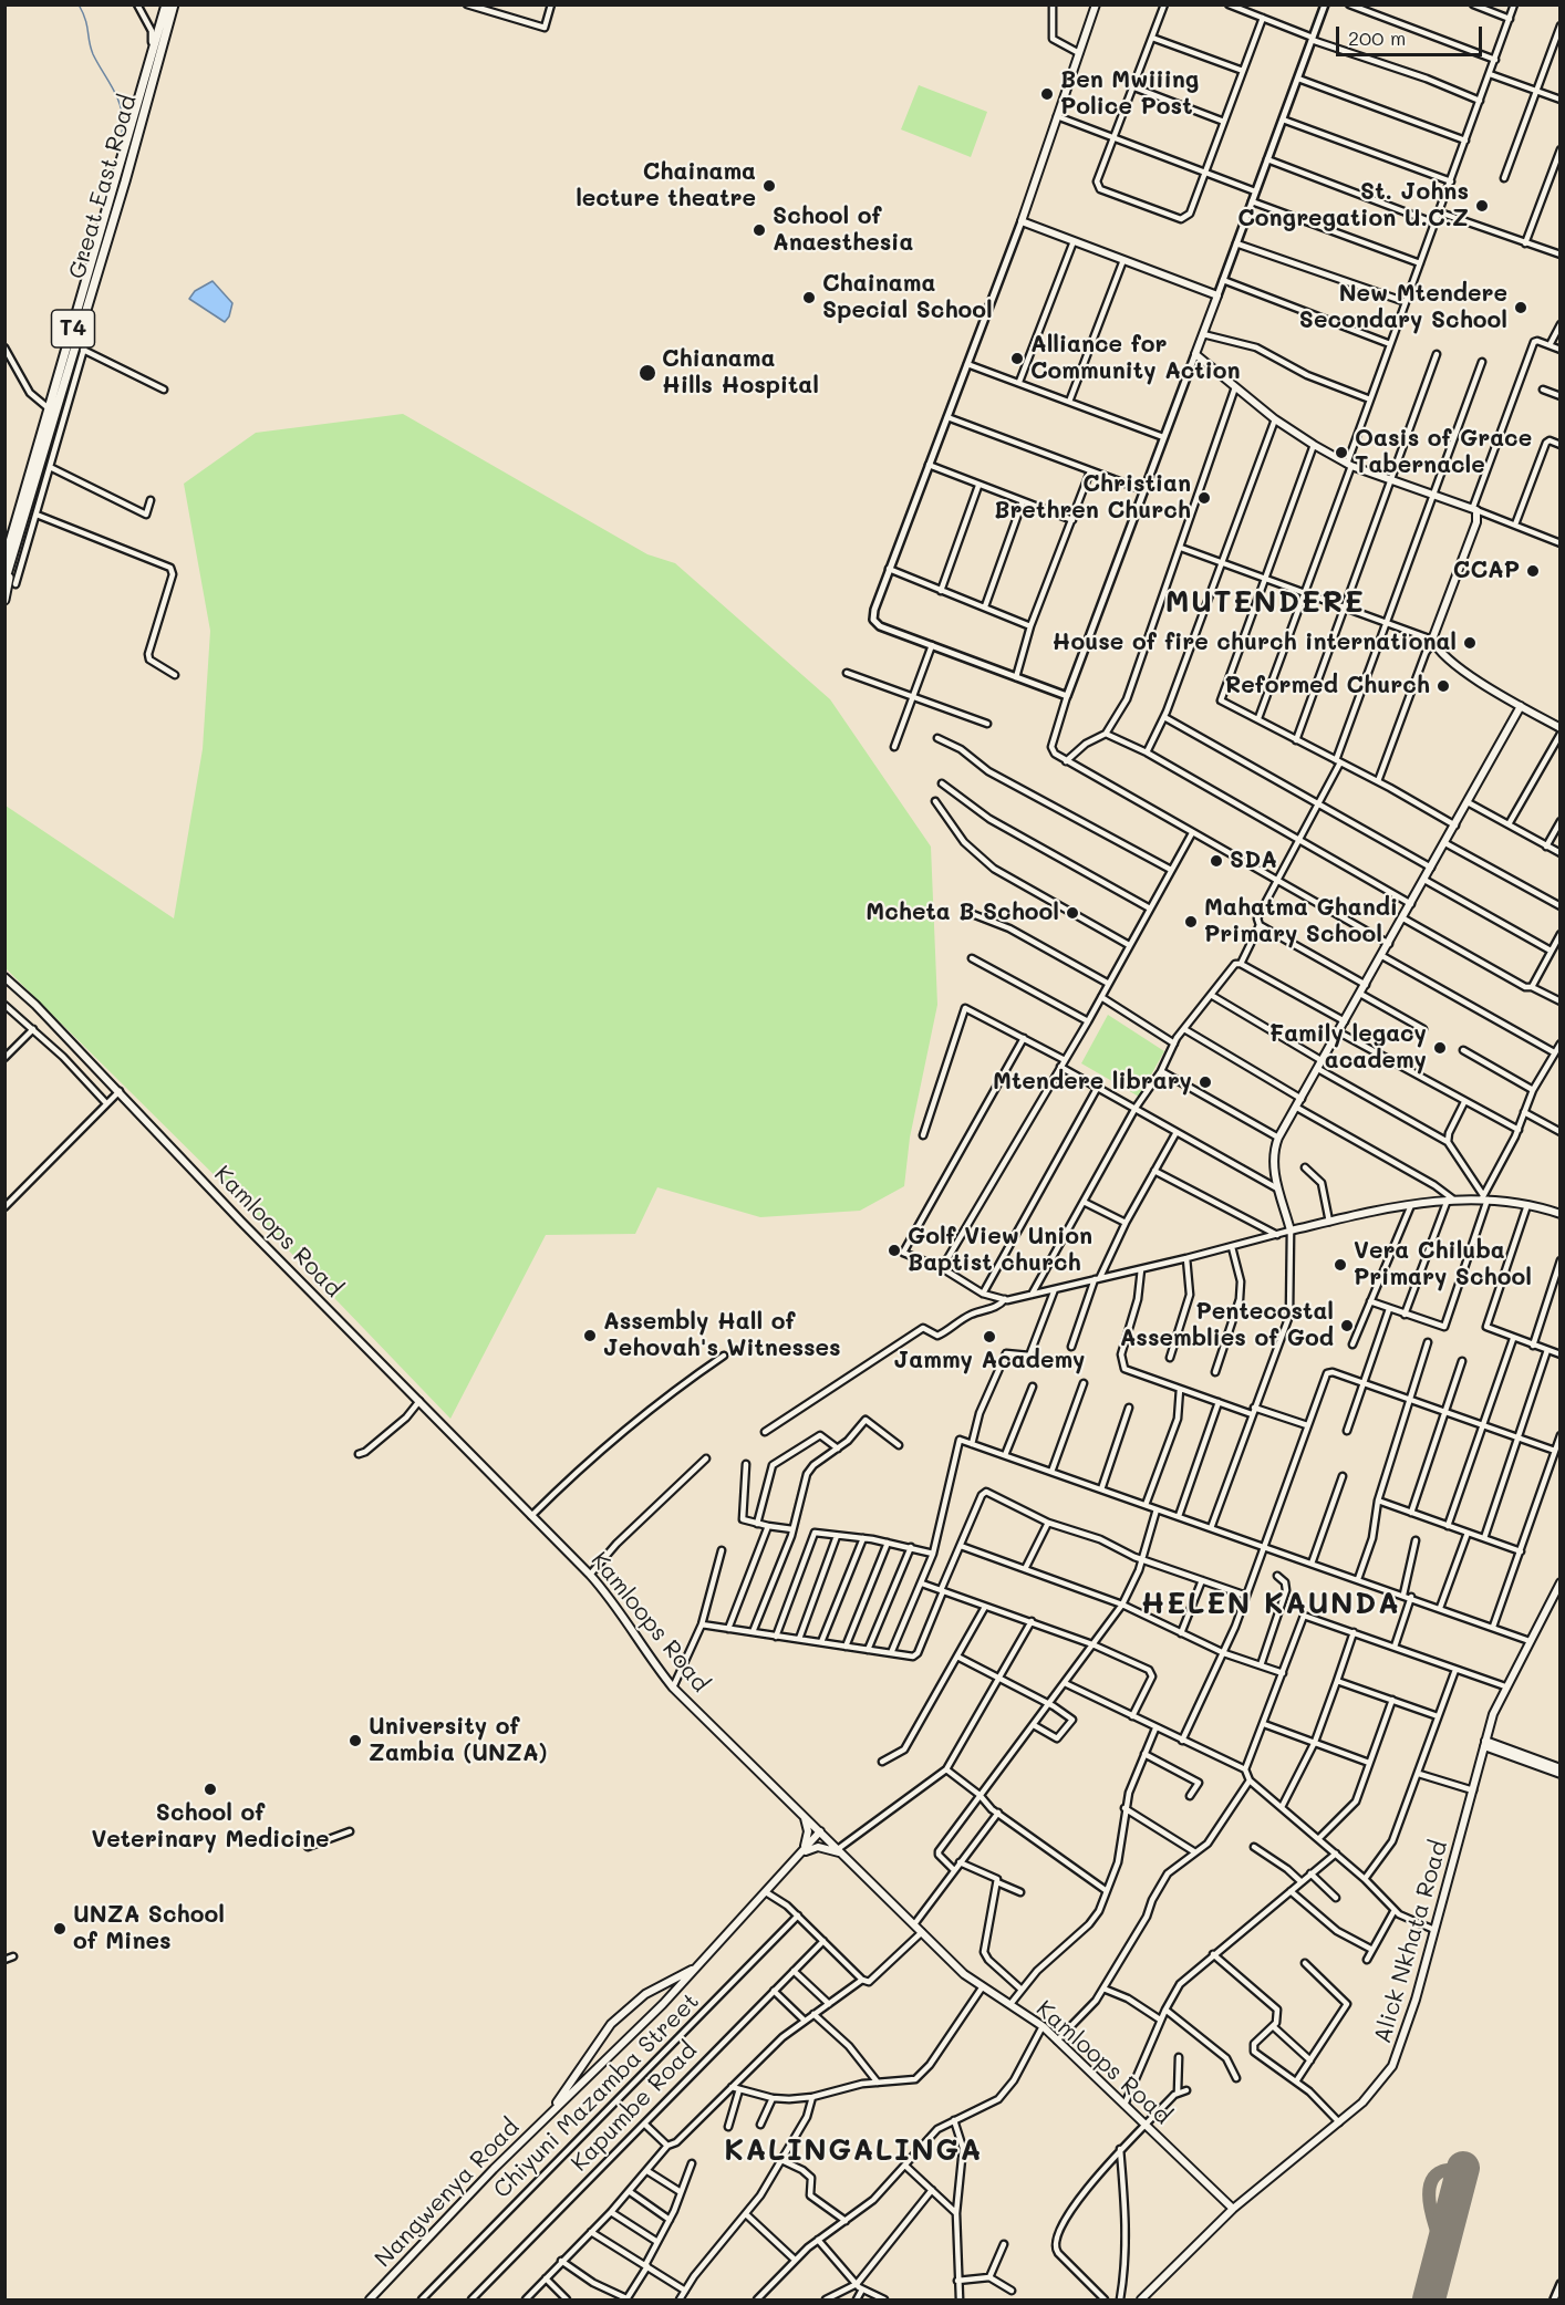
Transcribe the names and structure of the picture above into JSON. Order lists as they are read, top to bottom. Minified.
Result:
{"streets":{"main road":["Great East Road","T4","Kamloops Road","Alick Nkhata Road","Nangwenya Road"],"street":["Chiyuni Mazamba Street","Kapumbe Road"]},"crossings":[["Kamloops Road","Alick Nkhata Road"],["Kamloops Road","Nangwenya Road"]],"districts":["MUTENDERE","HELEN KAUNDA","KALINGALINGA"],"places":["Ben Mwiiing Police Post","Chainama lecture theatre","St. Johns Congregation U.C.Z","School of Anaesthesia","Chainama Special School","New Mtendere Secondary School","Alliance for Community Action","Chianama Hills Hospital","Oasis of Grace Tabernacle","Christian Brethren Church","CCAP","House of fire church international","Reformed Church","SDA","Mcheta B School","Mahatma Ghandi Primary School","Family legacy academy","Mtendere library","Golf View Union Baptist church","Vera Chiluba Primary School","Pentecostal Assemblies of God","Assembly Hall of Jehovah's Witnesses","Jammy Academy","University of Zambia (UNZA)","School of Veterinary Medicine","UNZA School of Mines"],"scale_bar":"200 m"}
